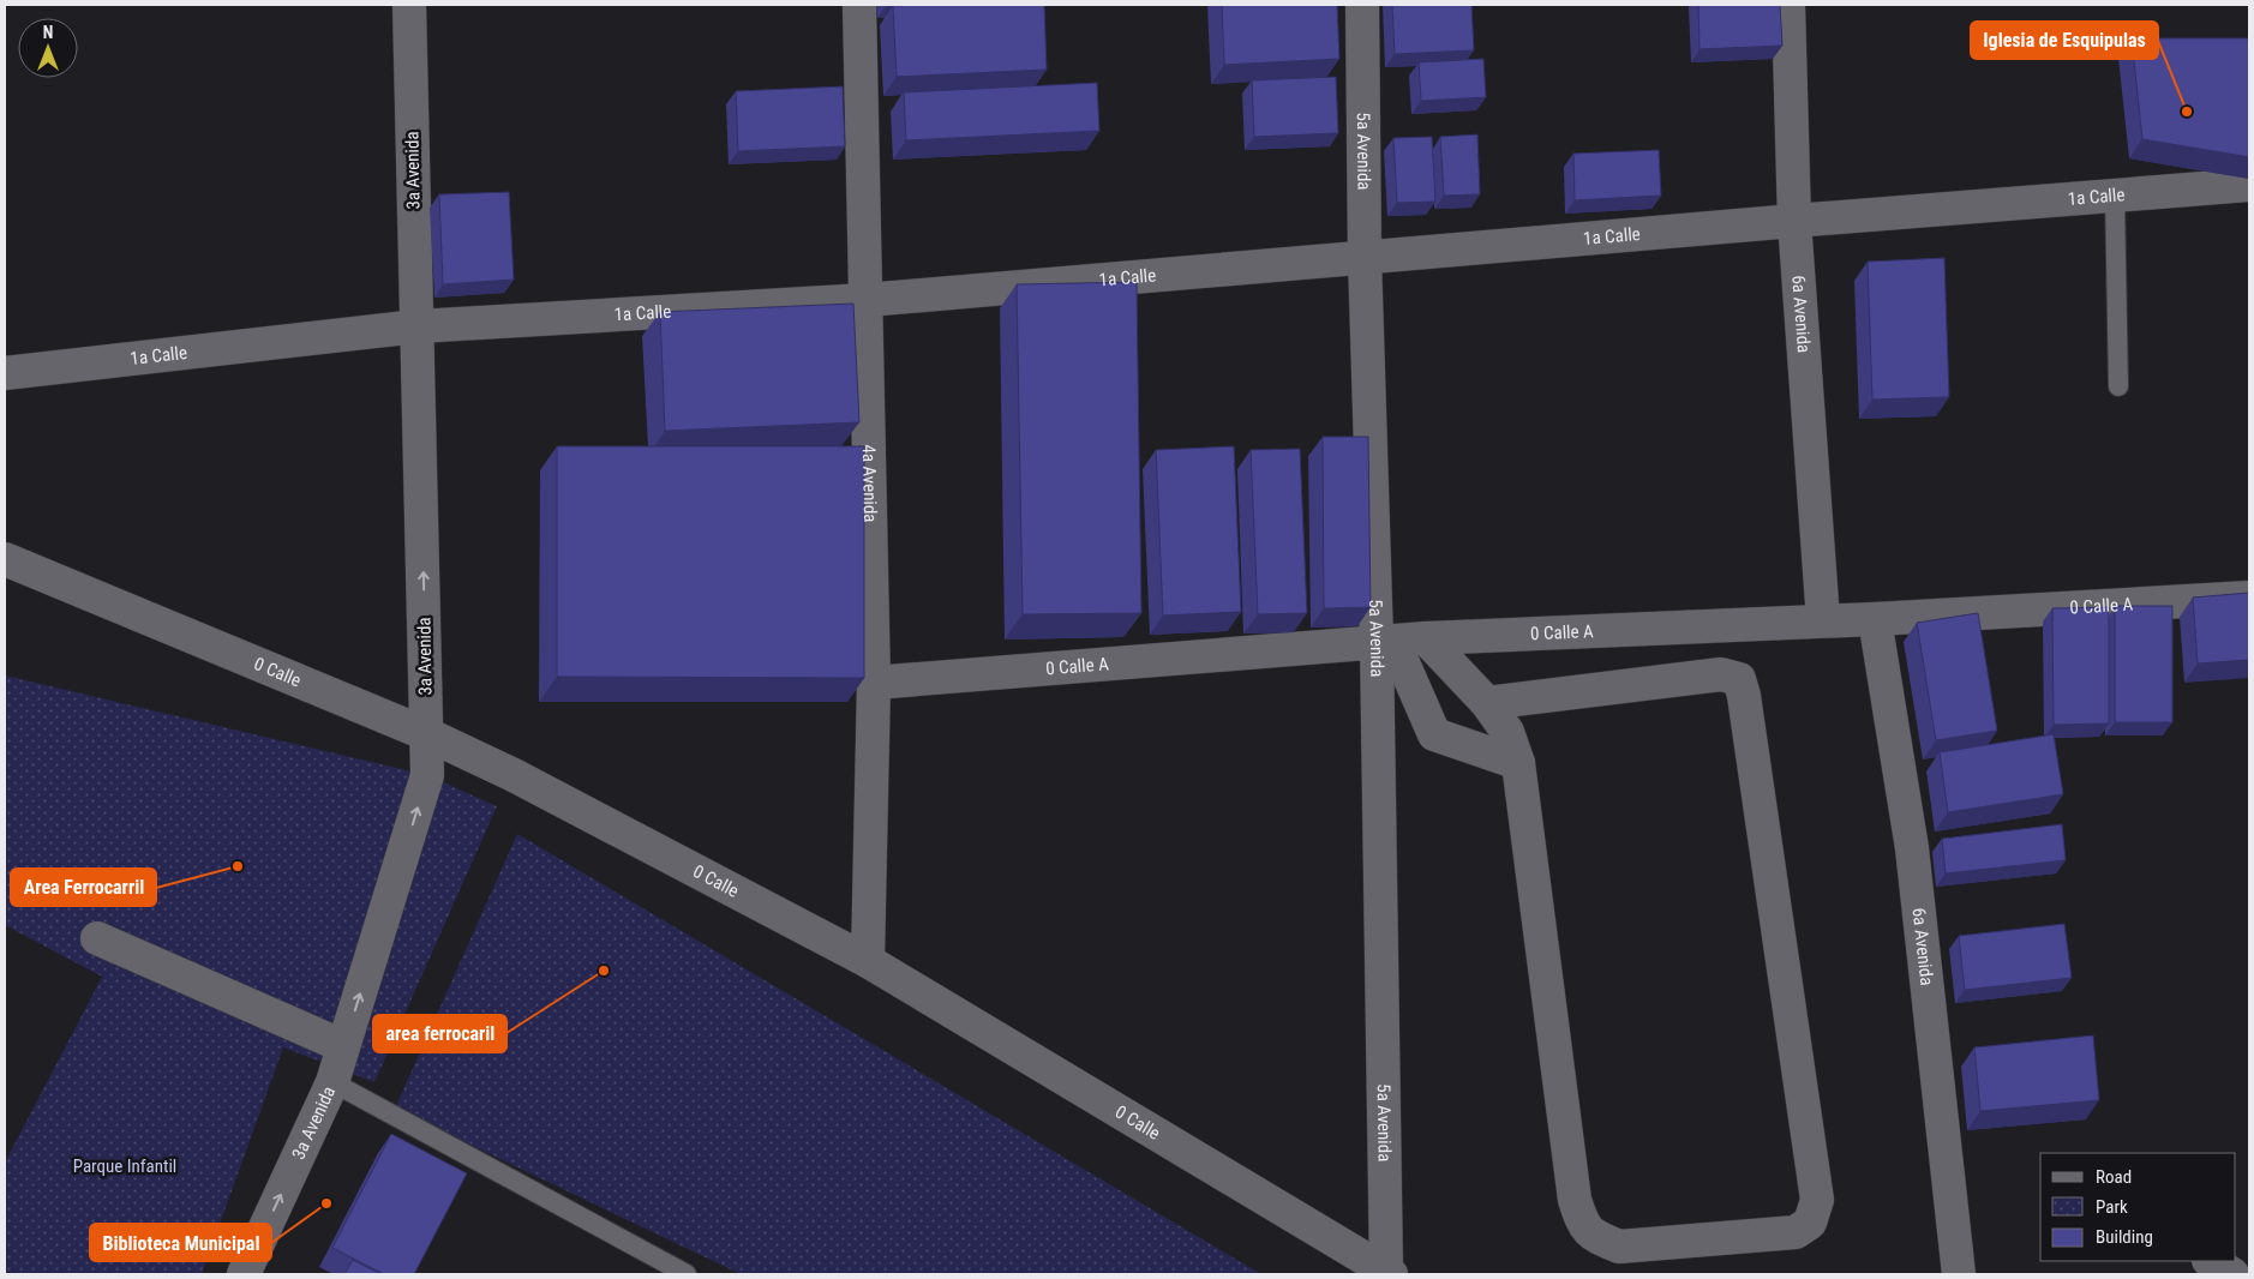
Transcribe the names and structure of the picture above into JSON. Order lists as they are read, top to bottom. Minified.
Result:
{"streets":{"street":["5a Avenida","3a Avenida","1a Calle","6a Avenida","4a Avenida","0 Calle A","0 Calle"]},"crossings":[["5a Avenida","1a Calle"],["5a Avenida","0 Calle A"],["5a Avenida","0 Calle"],["3a Avenida","1a Calle"],["3a Avenida","0 Calle"],["1a Calle","6a Avenida"],["1a Calle","4a Avenida"],["6a Avenida","0 Calle A"],["4a Avenida","0 Calle A"],["4a Avenida","0 Calle"]],"one_way":["3a Avenida"],"parks":["Parque Infantil"],"places":["Iglesia de Esquipulas","Area Ferrocarril","area ferrocaril","Biblioteca Municipal"],"legend":["Road","Park","Building"],"north":"top"}
